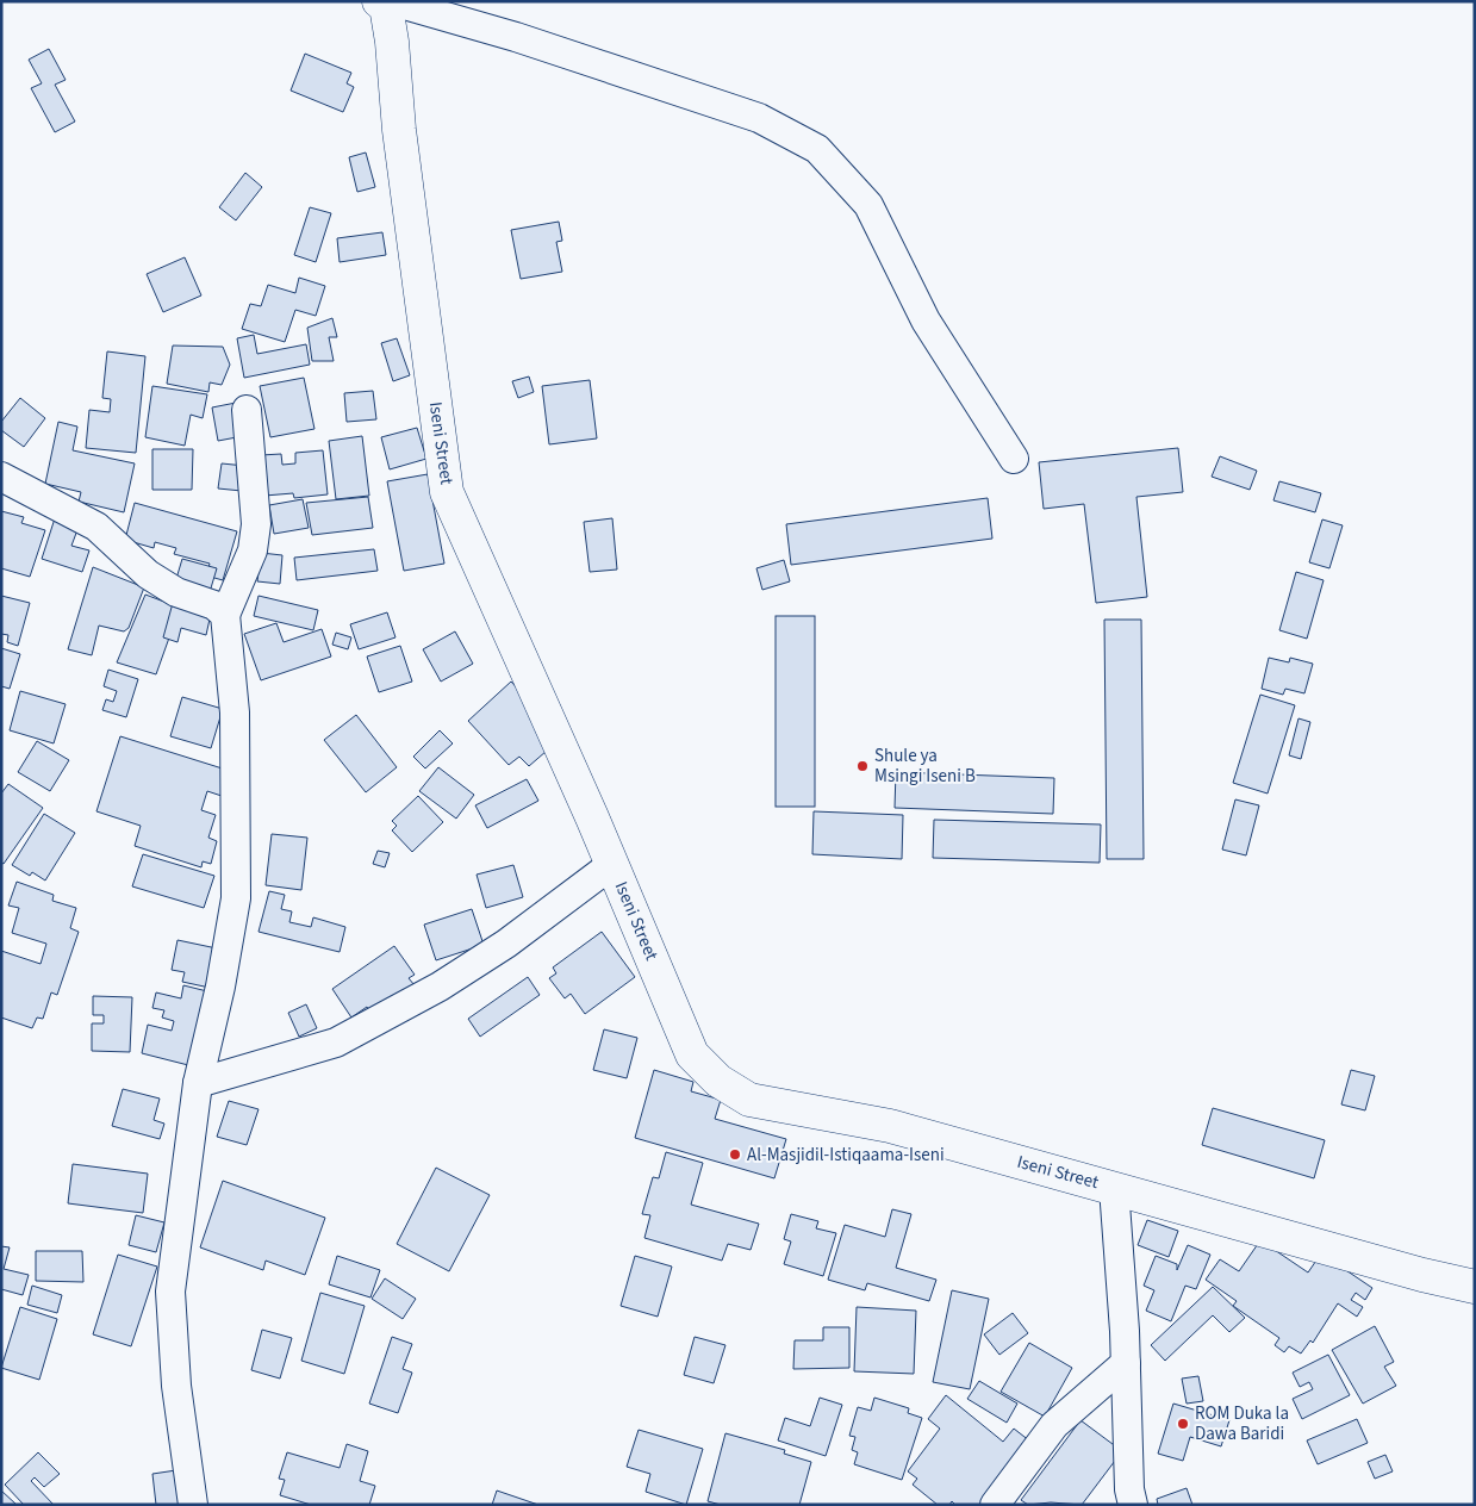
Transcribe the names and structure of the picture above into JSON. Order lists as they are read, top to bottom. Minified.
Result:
{"streets":{"street":["Iseni Street"]},"places":["Shule ya Msingi Iseni B","Al-Masjidil-Istiqaama-Iseni","ROM Duka la Dawa Baridi"]}
